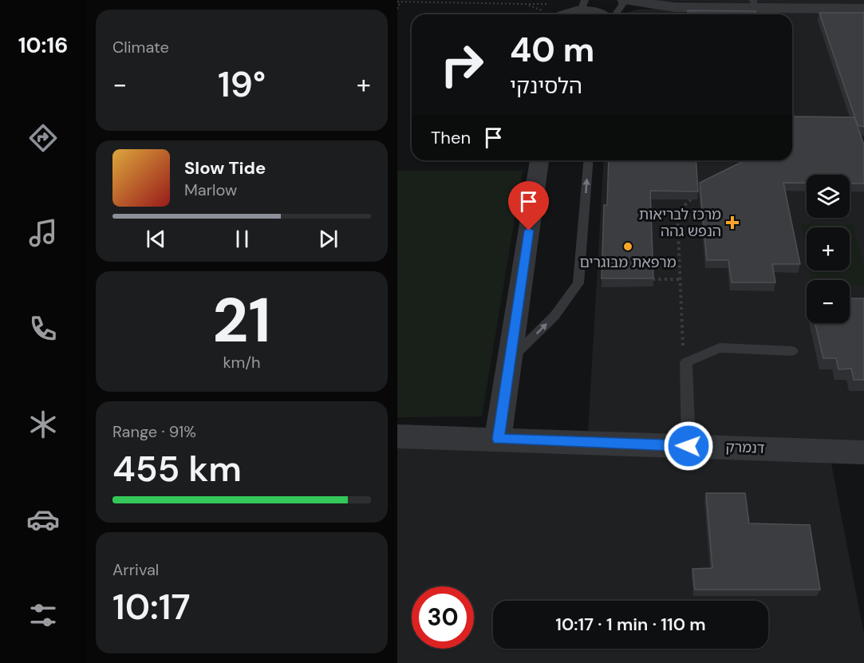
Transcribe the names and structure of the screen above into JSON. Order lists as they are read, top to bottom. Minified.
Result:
{"streets":{"street":["דנמרק"]},"places":{"health":["מרכז לבריאות הנפש גהה"],"other":["מרפאת מבוגרים"]},"page":{"tabs":"10:16","tile":["Climate",["21","km/h"],["Range · 91%","455 km"],["Arrival","10:17"]],"turn":["40 m","הלסינקי"],"heat":["−","19°","+"],"then":"Then","song":["Slow Tide","Marlow"],"map_buttons":["+","−"],"limit":"30","trip":"10:17 · 1 min · 110 m"}}
